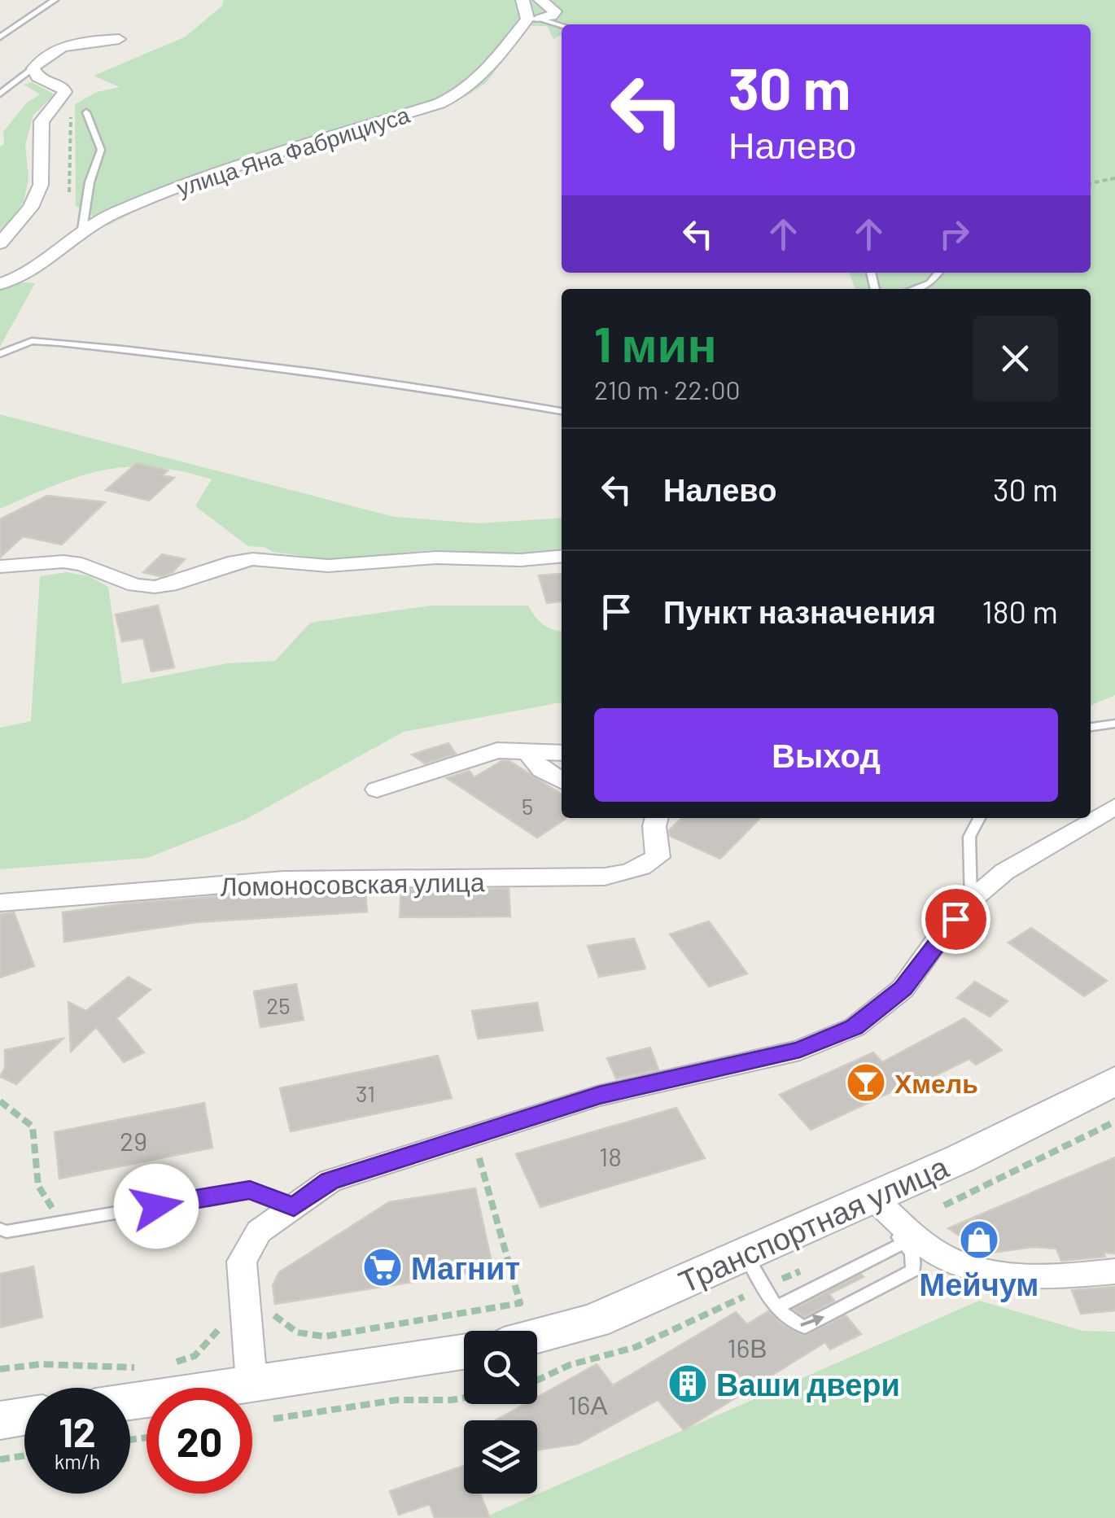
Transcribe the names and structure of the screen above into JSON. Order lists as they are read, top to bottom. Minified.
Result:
{"streets":{"main road":["Транспортная улица"],"street":["улица Яна Фабрициуса","Ломоносовская улица"]},"places":{"bar":["Хмель"],"shop":["Мейчум"],"supermarket":["Магнит"],"building":["Ваши двери"]},"house_numbers":["5","25","31","29","18","16В","16А"],"page":{"turn":["30 m","Налево"],"heading":["1 мин","210 m · 22:00"],"list":[{"name":"Налево","value":"30 m"},{"name":"Пункт назначения","value":"180 m"}],"buttons":"Выход","speed":"12 km/h","limit":"20"}}
